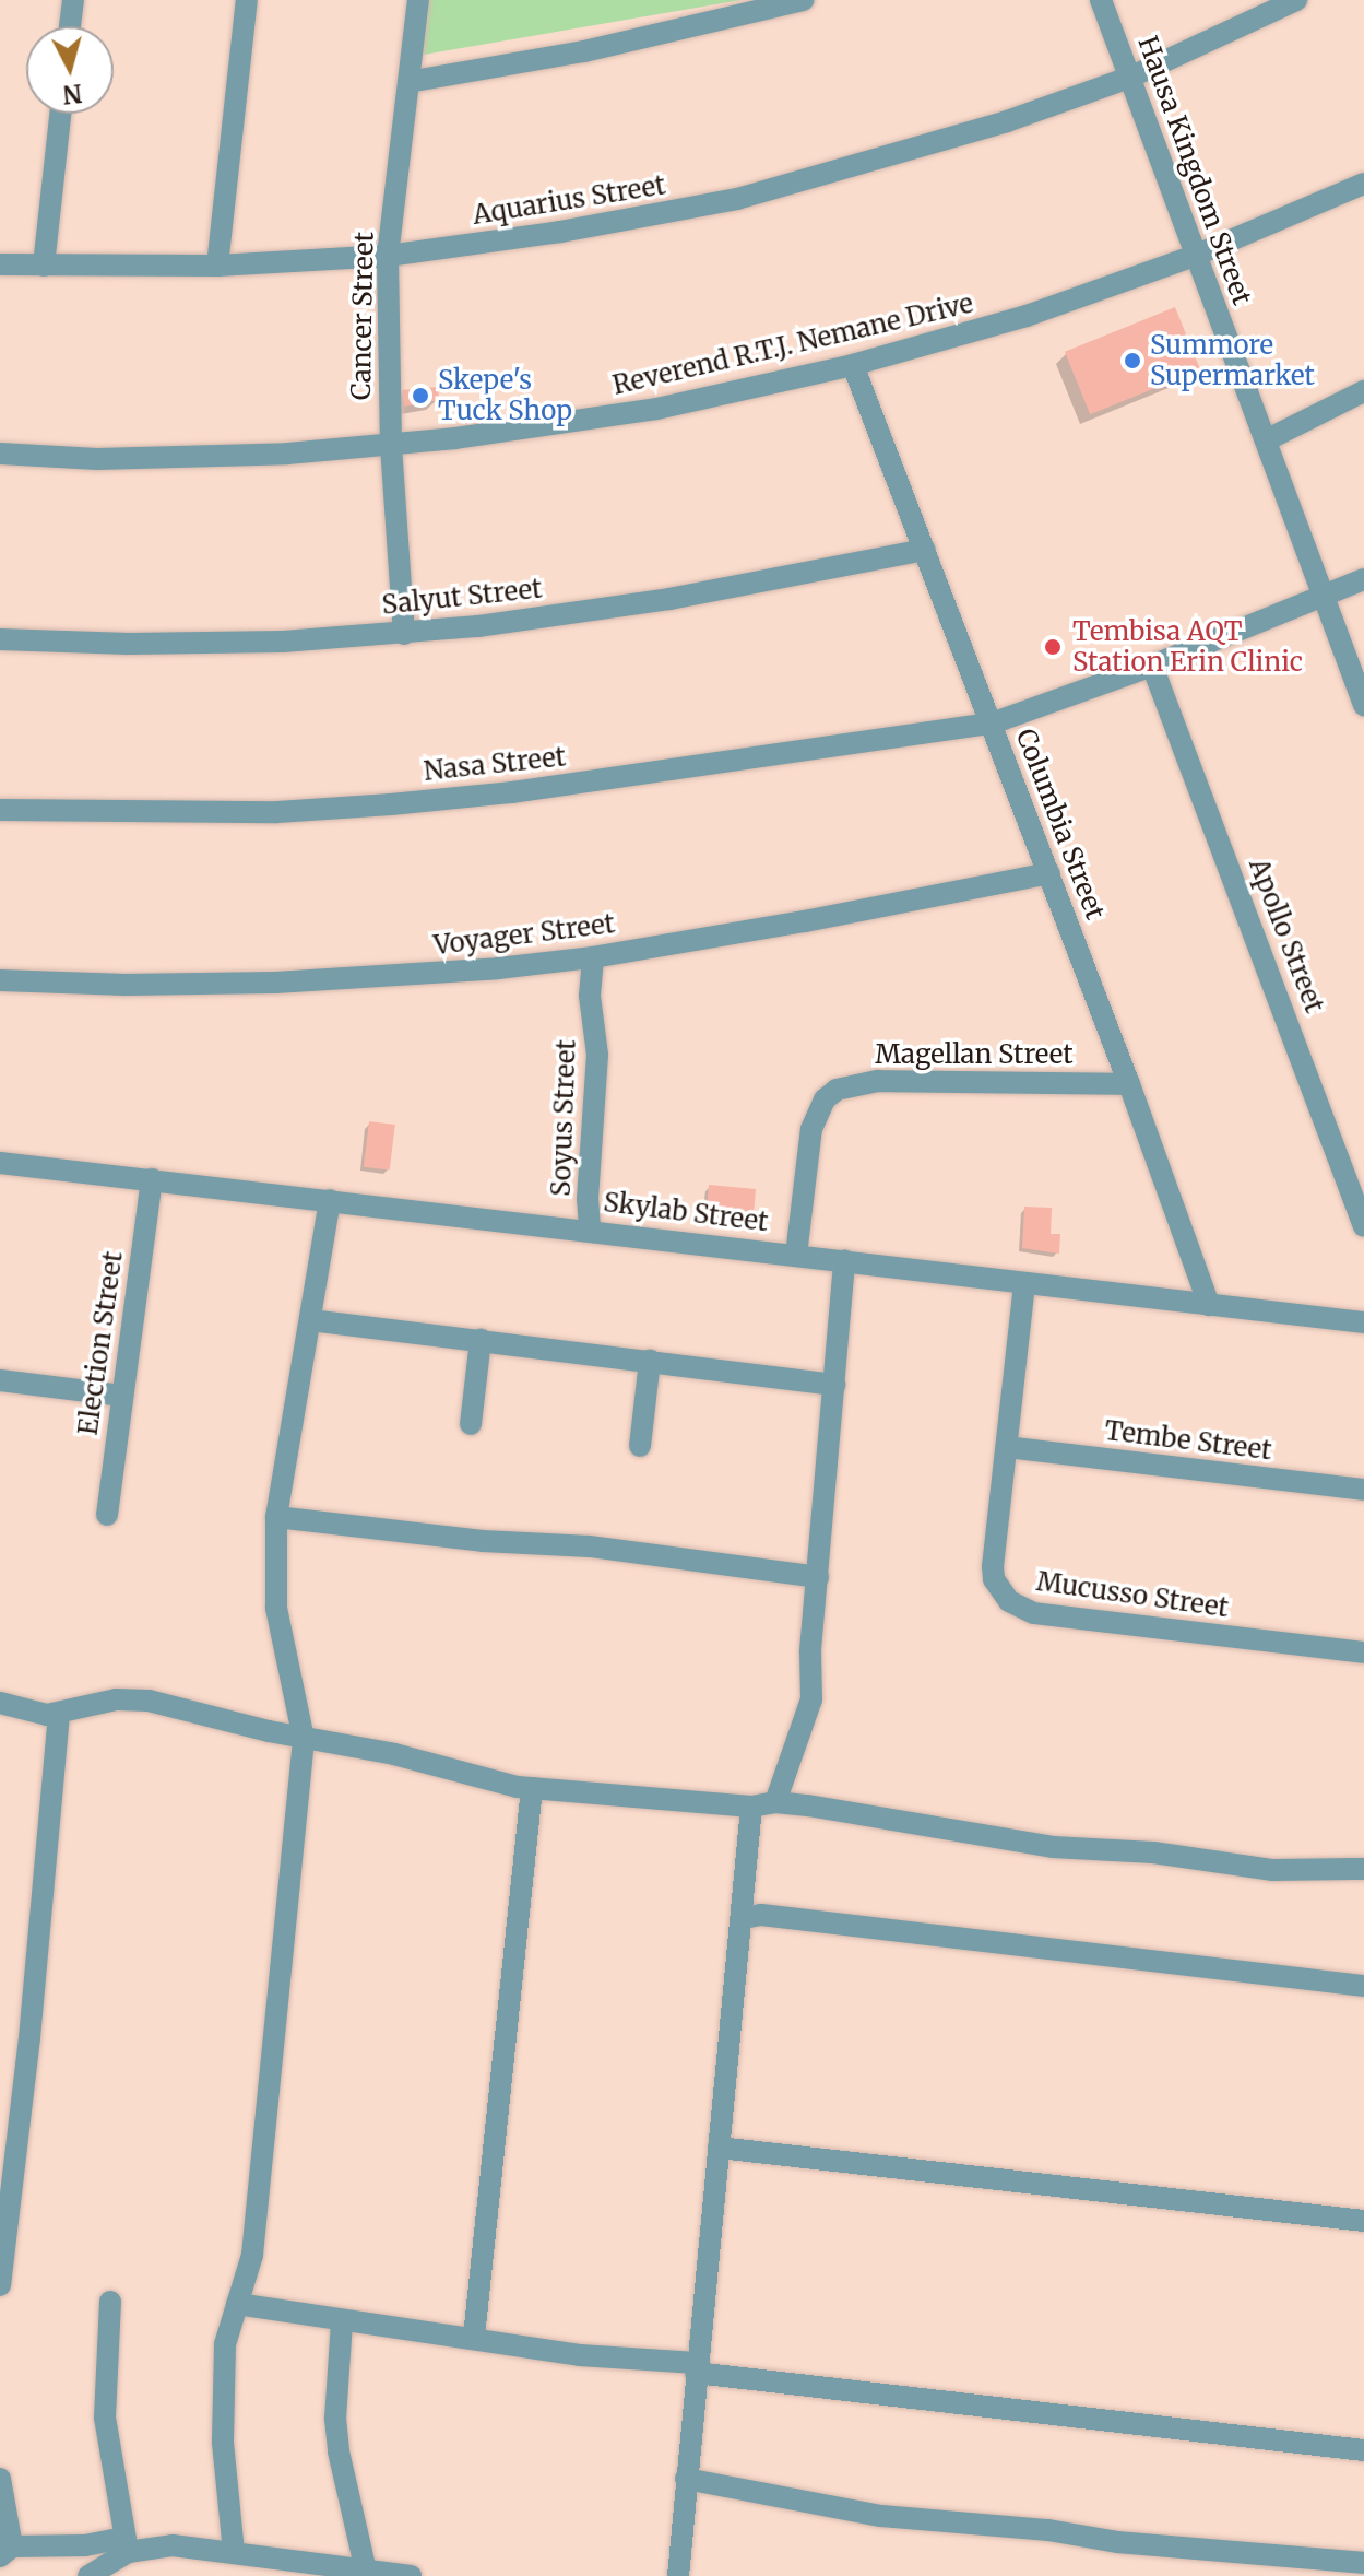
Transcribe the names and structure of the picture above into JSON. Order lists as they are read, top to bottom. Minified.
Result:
{"streets":{"street":["Hausa Kingdom Street","Aquarius Street","Cancer Street","Reverend R.T.J. Nemane Drive","Salyut Street","Nasa Street","Columbia Street","Voyager Street","Apollo Street","Magellan Street","Soyus Street","Skylab Street","Election Street","Tembe Street","Mucusso Street"]},"crossings":[["Hausa Kingdom Street","Aquarius Street"],["Hausa Kingdom Street","Reverend R.T.J. Nemane Drive"],["Hausa Kingdom Street","Nasa Street"],["Aquarius Street","Cancer Street"],["Cancer Street","Reverend R.T.J. Nemane Drive"],["Cancer Street","Salyut Street"],["Reverend R.T.J. Nemane Drive","Columbia Street"],["Salyut Street","Columbia Street"],["Nasa Street","Columbia Street"],["Nasa Street","Apollo Street"],["Columbia Street","Voyager Street"],["Columbia Street","Magellan Street"],["Columbia Street","Skylab Street"],["Voyager Street","Soyus Street"],["Magellan Street","Skylab Street"],["Soyus Street","Skylab Street"],["Skylab Street","Election Street"],["Skylab Street","Mucusso Street"],["Tembe Street","Mucusso Street"]],"places":["Summore Supermarket","Skepe's Tuck Shop","Tembisa AQT Station Erin Clinic"],"north":"bottom"}
